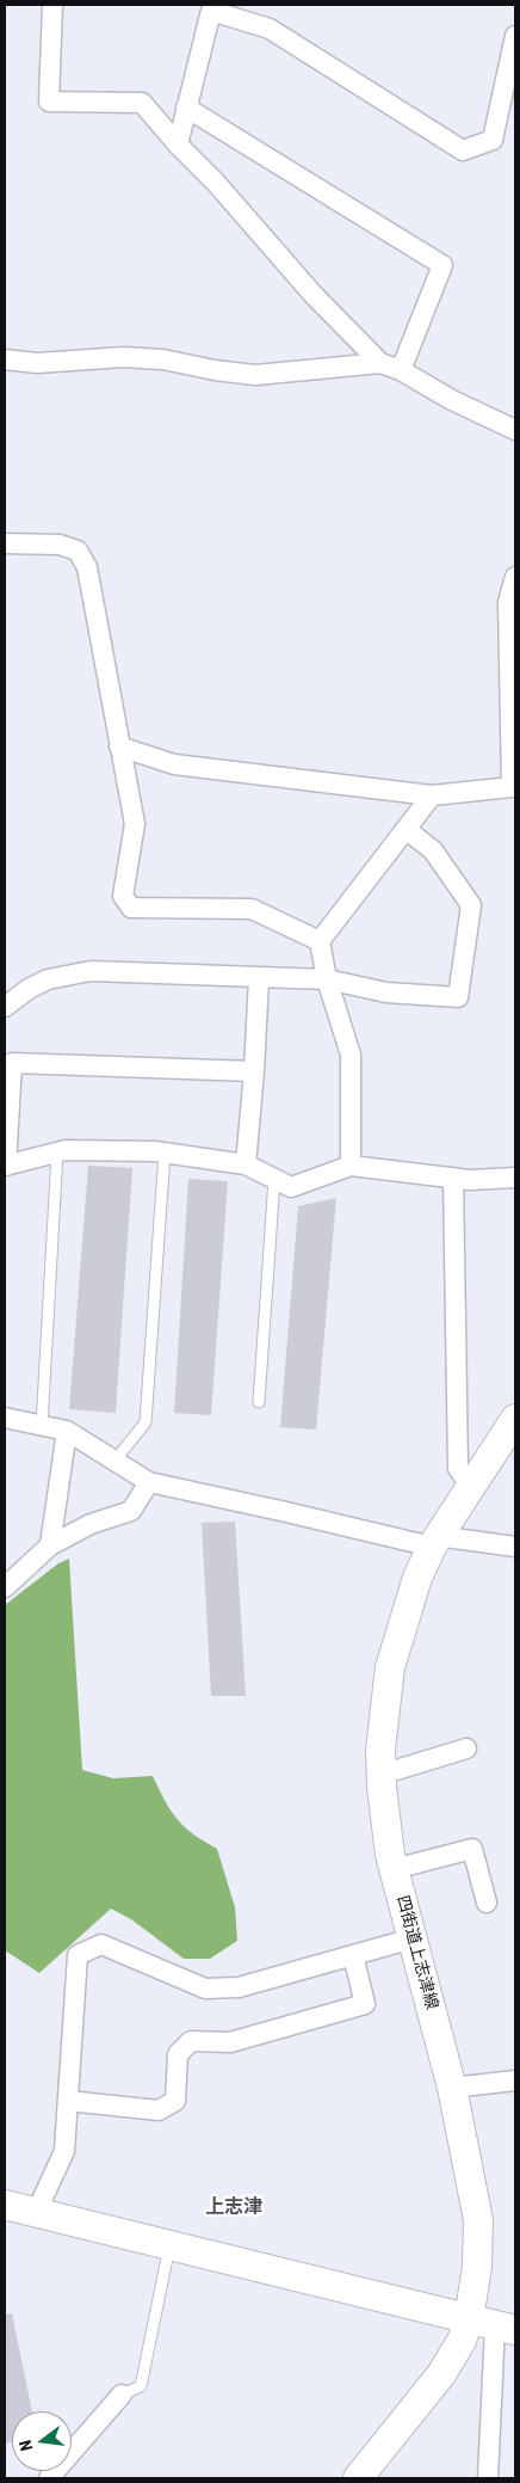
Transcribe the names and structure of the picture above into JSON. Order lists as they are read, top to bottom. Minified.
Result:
{"streets":{"main road":["四街道上志津線"]},"districts":["上志津"],"north":"left"}
